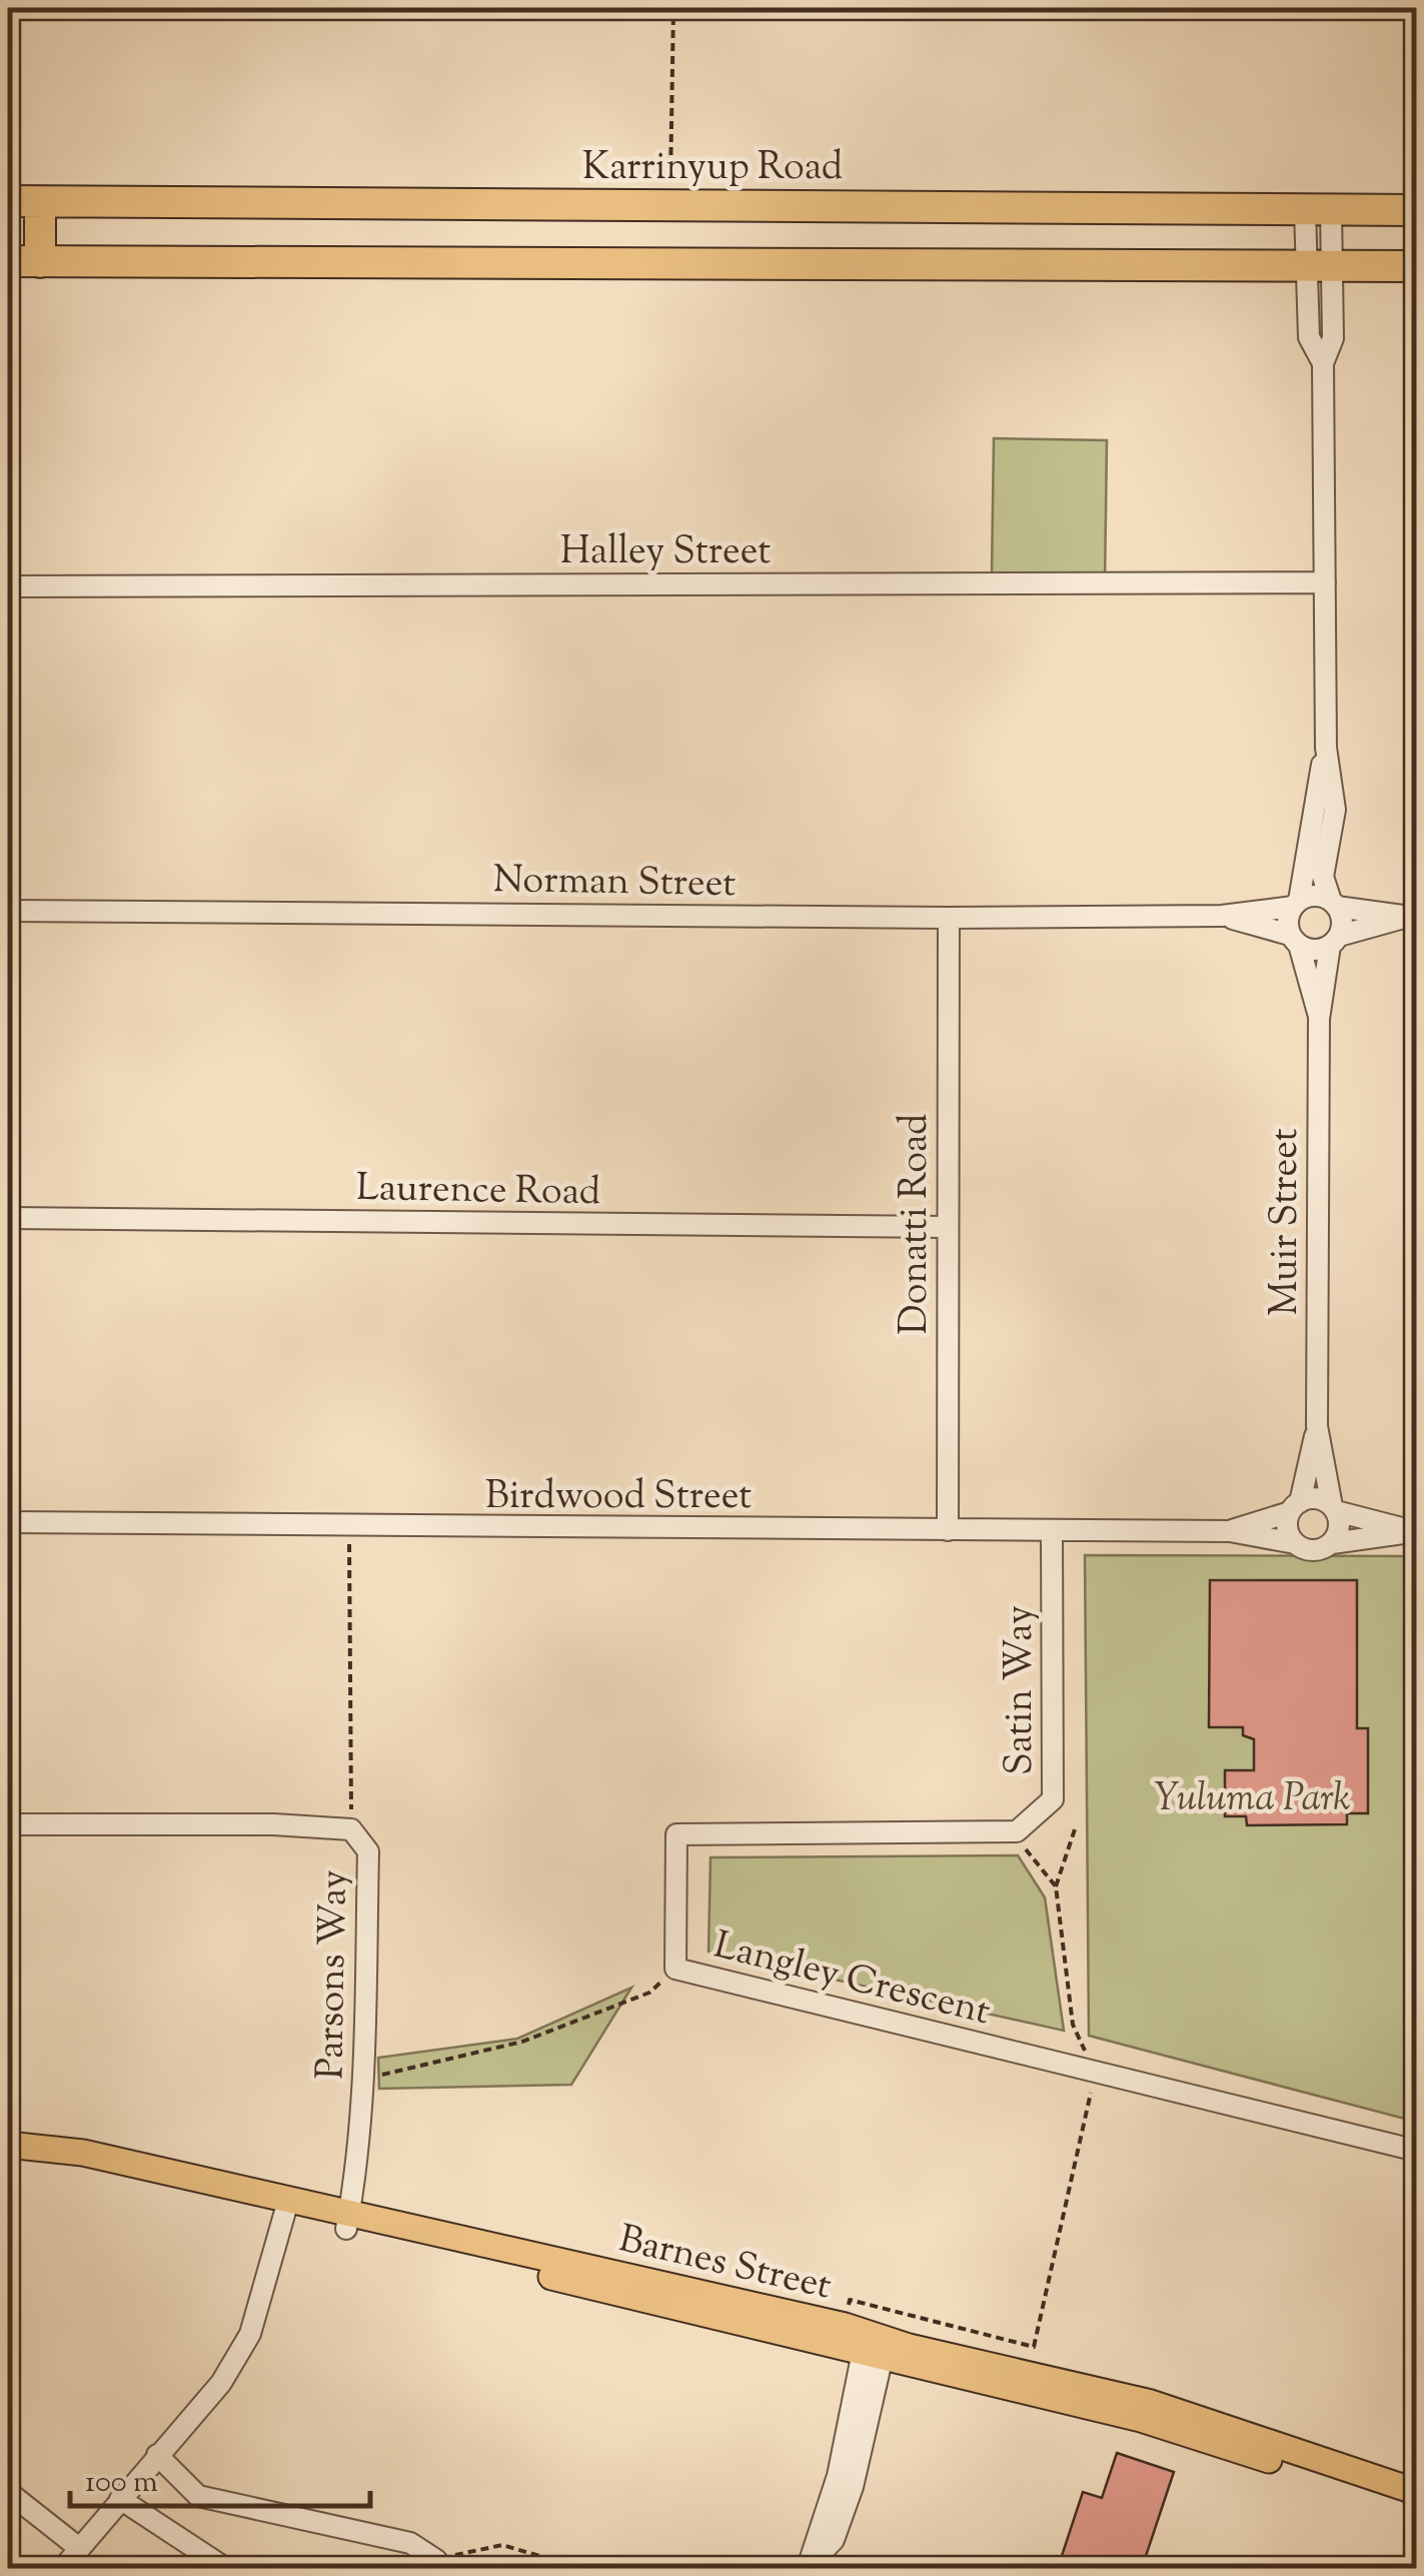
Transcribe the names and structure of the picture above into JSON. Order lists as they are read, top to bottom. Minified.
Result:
{"streets":{"highway":["Karrinyup Road"],"main road":["Barnes Street"],"street":["Halley Street","Norman Street","Laurence Road","Muir Street","Donatti Road","Birdwood Street","Satin Way","Parsons Way","Langley Crescent"]},"crossings":[["Norman Street","Muir Street"],["Norman Street","Donatti Road"],["Laurence Road","Donatti Road"],["Muir Street","Birdwood Street"],["Donatti Road","Birdwood Street"],["Birdwood Street","Satin Way"],["Satin Way","Langley Crescent"],["Parsons Way","Barnes Street"]],"parks":["Yuluma Park"],"scale_bar":"100 m"}
